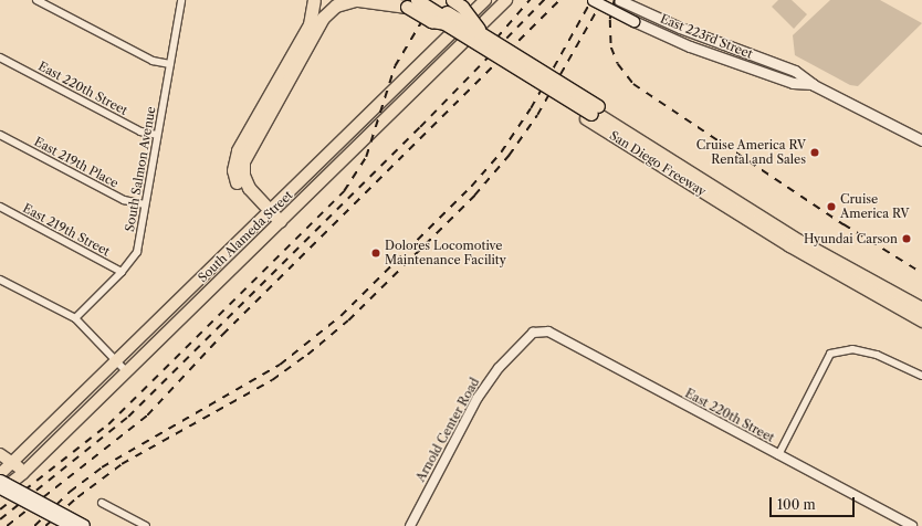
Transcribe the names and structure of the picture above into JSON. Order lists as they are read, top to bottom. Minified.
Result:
{"streets":{"highway":["San Diego Freeway"],"main road":["East 223rd Street","South Alameda Street"],"street":["East 220th Street","East 219th Place","South Salmon Avenue","East 219th Street","Arnold Center Road"]},"crossings":[["East 220th Street","South Salmon Avenue"],["East 220th Street","Arnold Center Road"],["East 219th Place","South Salmon Avenue"],["South Salmon Avenue","East 219th Street"]],"places":["Cruise America RV Rental and Sales","Cruise America RV","Hyundai Carson","Dolores Locomotive Maintenance Facility"],"scale_bar":"100 m"}
